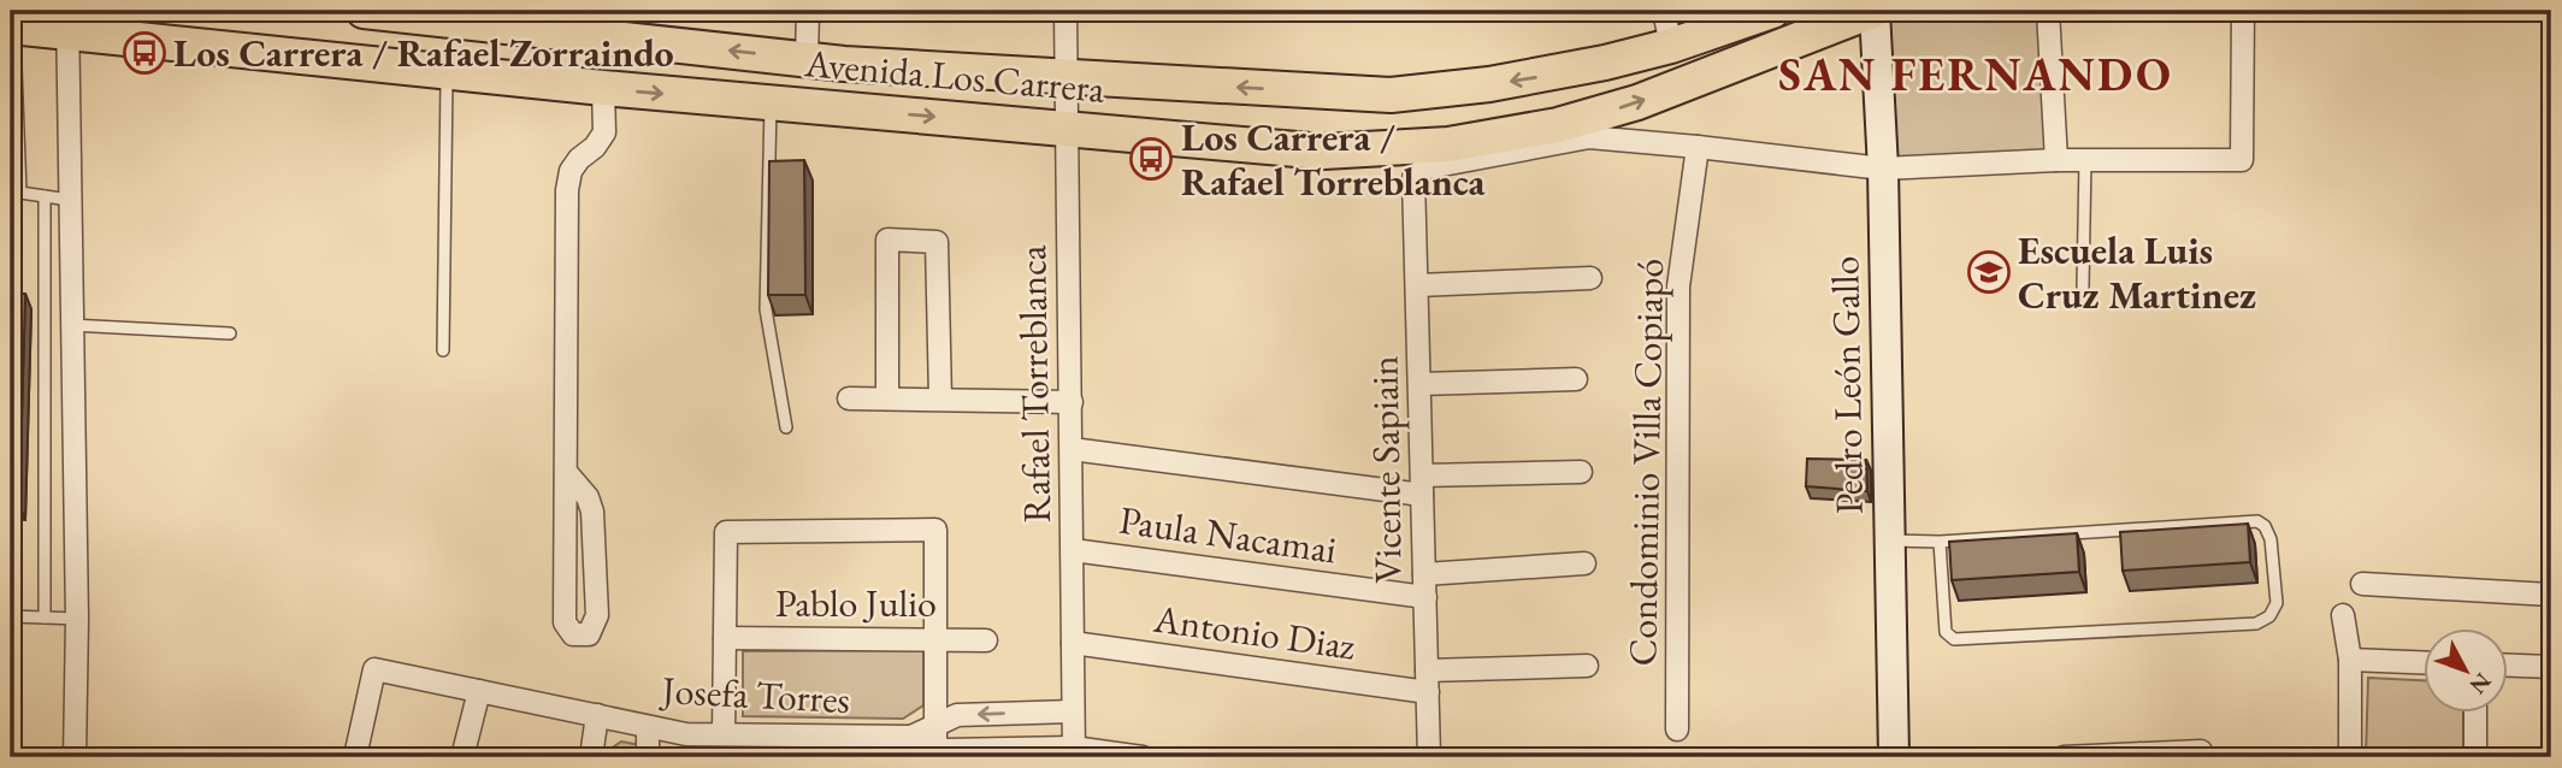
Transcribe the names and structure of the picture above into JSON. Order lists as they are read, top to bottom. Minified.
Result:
{"streets":{"main road":["Avenida Los Carrera"],"street":["Rafael Torreblanca","Pedro León Gallo","Condominio Villa Copiapó","Vicente Sapiain","Paula Nacamai","Pablo Julio","Antonio Diaz","Josefa Torres"]},"crossings":[["Avenida Los Carrera","Rafael Torreblanca"],["Avenida Los Carrera","Pedro León Gallo"],["Rafael Torreblanca","Paula Nacamai"],["Rafael Torreblanca","Antonio Diaz"],["Rafael Torreblanca","Josefa Torres"],["Condominio Villa Copiapó","Vicente Sapiain"],["Vicente Sapiain","Paula Nacamai"],["Vicente Sapiain","Antonio Diaz"]],"districts":["SAN FERNANDO"],"places":{"bus stop":["Los Carrera / Rafael Zorraindo","Los Carrera / Rafael Torreblanca"],"school or university":["Escuela Luis Cruz Martinez"]},"north":"bottom right"}
